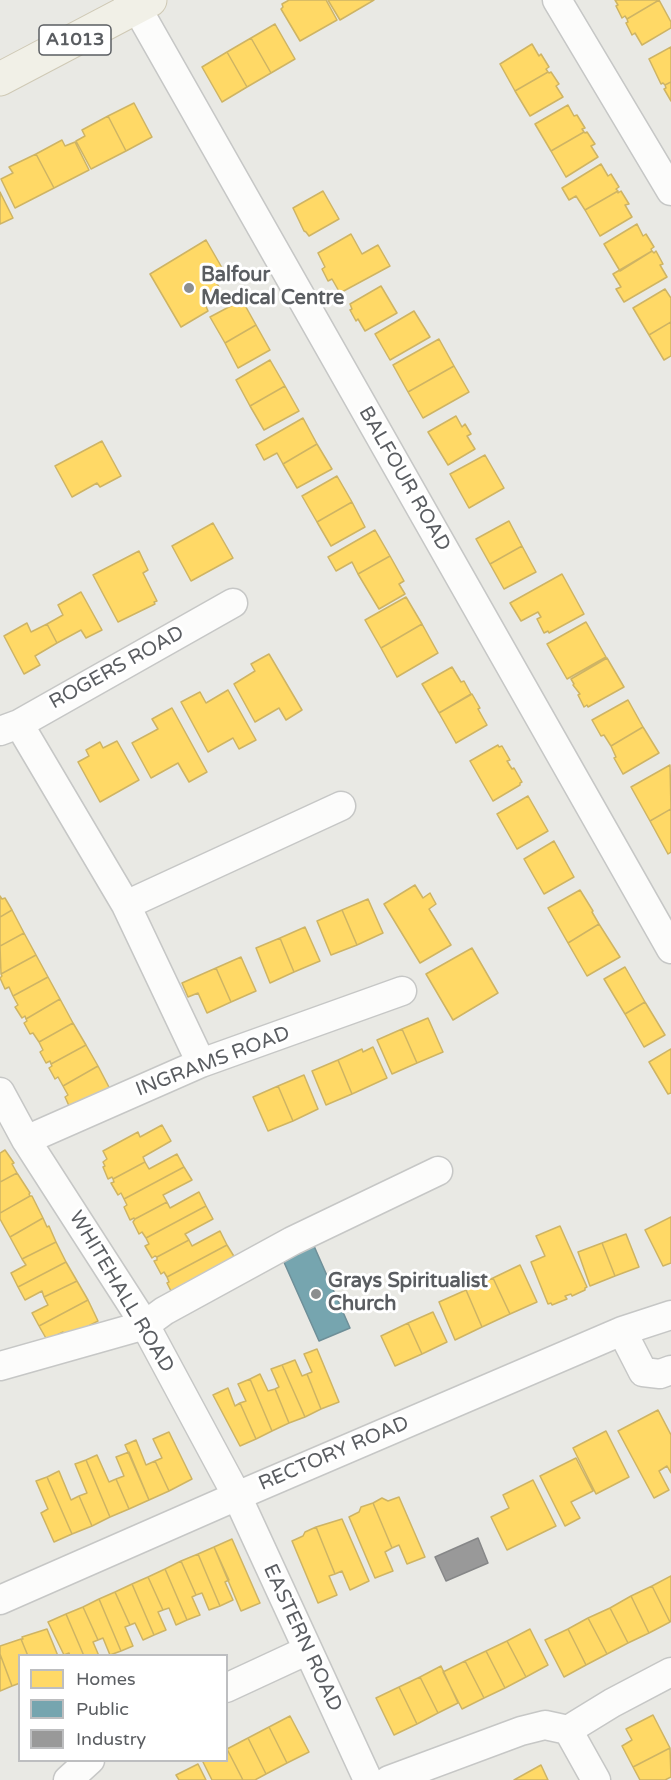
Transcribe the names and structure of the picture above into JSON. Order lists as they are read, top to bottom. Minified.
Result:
{"streets":{"main road":["A1013"],"street":["BALFOUR ROAD","ROGERS ROAD","INGRAMS ROAD","WHITEHALL ROAD","RECTORY ROAD","EASTERN ROAD"]},"crossings":[["A1013","BALFOUR ROAD"],["INGRAMS ROAD","WHITEHALL ROAD"],["WHITEHALL ROAD","RECTORY ROAD"],["WHITEHALL ROAD","EASTERN ROAD"],["RECTORY ROAD","EASTERN ROAD"]],"places":["Balfour Medical Centre","Grays Spiritualist Church"],"legend":["Homes","Public","Industry"]}
